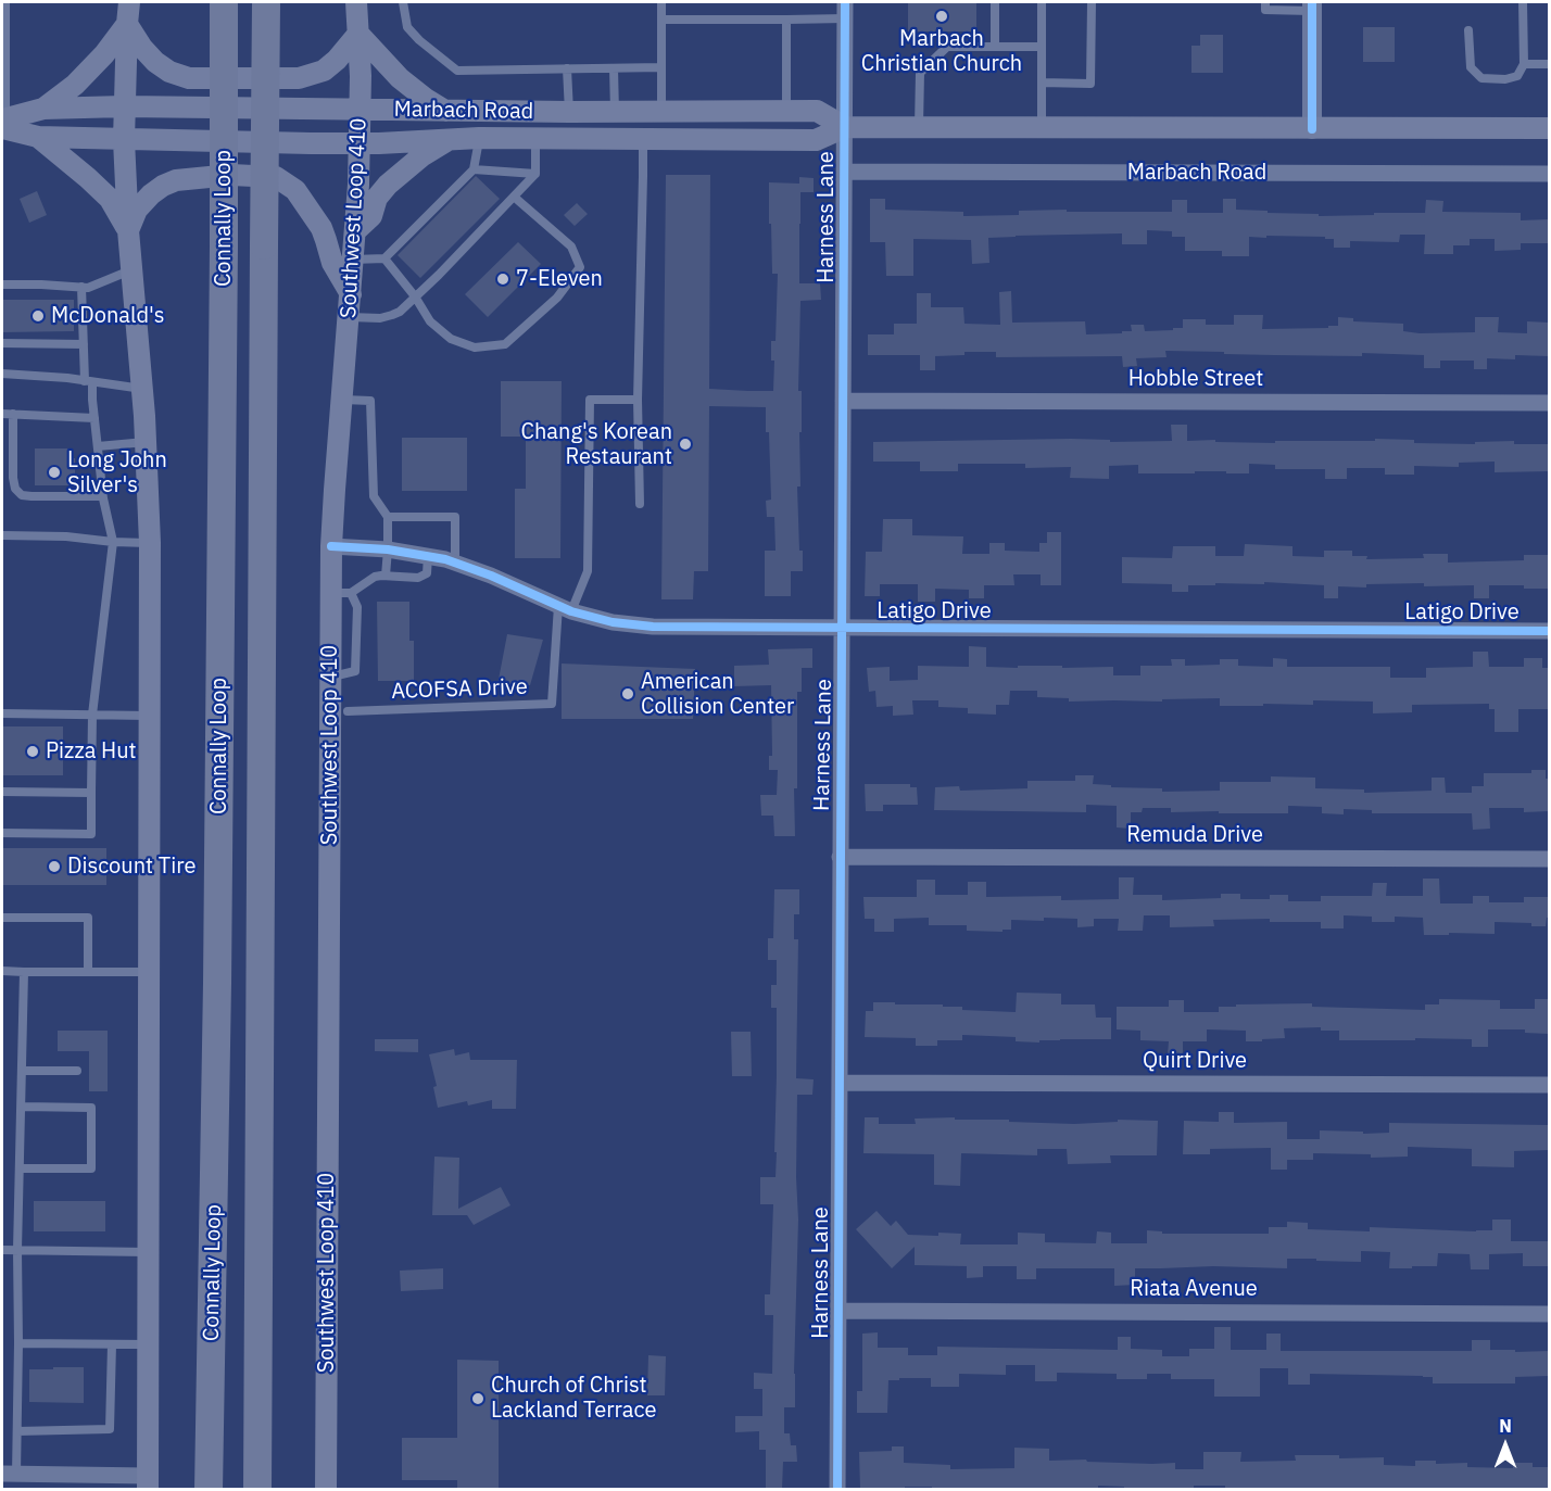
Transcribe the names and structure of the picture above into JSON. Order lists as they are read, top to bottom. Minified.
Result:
{"streets":{"highway":["Connally Loop"],"main road":["Marbach Road","Southwest Loop 410"],"street":["Harness Lane","Hobble Street","Latigo Drive","Remuda Drive","Quirt Drive","Riata Avenue"],"lane":["ACOFSA Drive"]},"crossings":[["Marbach Road","Harness Lane"],["Marbach Road","Southwest Loop 410"],["Harness Lane","Hobble Street"],["Harness Lane","Latigo Drive"],["Harness Lane","Remuda Drive"],["Harness Lane","Quirt Drive"],["Harness Lane","Riata Avenue"],["Southwest Loop 410","Latigo Drive"],["Latigo Drive","ACOFSA Drive"]],"places":["Marbach Christian Church","7-Eleven","McDonald's","Chang's Korean Restaurant","Long John Silver's","American Collision Center","Pizza Hut","Discount Tire","Church of Christ Lackland Terrace"],"north":"top"}
